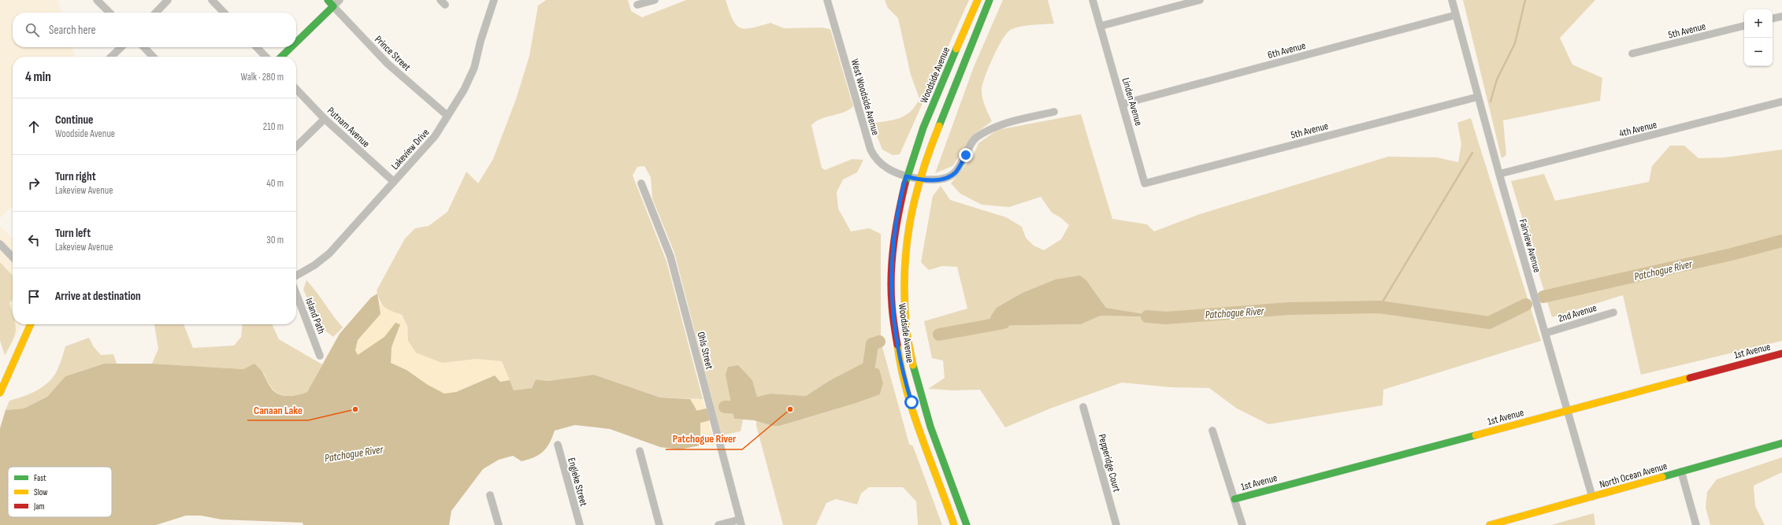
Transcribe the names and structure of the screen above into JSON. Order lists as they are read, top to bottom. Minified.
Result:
{"streets":{"main road":["Prince Street","Woodside Avenue","1st Avenue","North Ocean Avenue"],"street":["5th Avenue","6th Avenue","West Woodside Avenue","Linden Avenue","Putnam Avenue","4th Avenue","Lakeview Drive","Fairview Avenue","2nd Avenue","Island Path","Ohls Street","Pepperidge Court","Engleke Street"]},"crossings":[["5th Avenue","Linden Avenue"],["5th Avenue","Fairview Avenue"],["6th Avenue","Linden Avenue"],["6th Avenue","Fairview Avenue"],["Prince Street","Lakeview Drive"],["Woodside Avenue","West Woodside Avenue"],["Putnam Avenue","Lakeview Drive"],["4th Avenue","Fairview Avenue"],["Fairview Avenue","2nd Avenue"],["Fairview Avenue","1st Avenue"],["Fairview Avenue","North Ocean Avenue"]],"water":["Patchogue River"],"places":["Canaan Lake","Patchogue River"],"legend":["Fast","Slow","Jam"],"page":{"map_buttons":["+","−"],"search":"Search here","heading":["4 min","Walk · 280 m"],"list":[["Continue","Woodside Avenue","210 m"],["Turn right","Lakeview Avenue","40 m"],["Turn left","Lakeview Avenue","30 m"],"Arrive at destination"]}}
